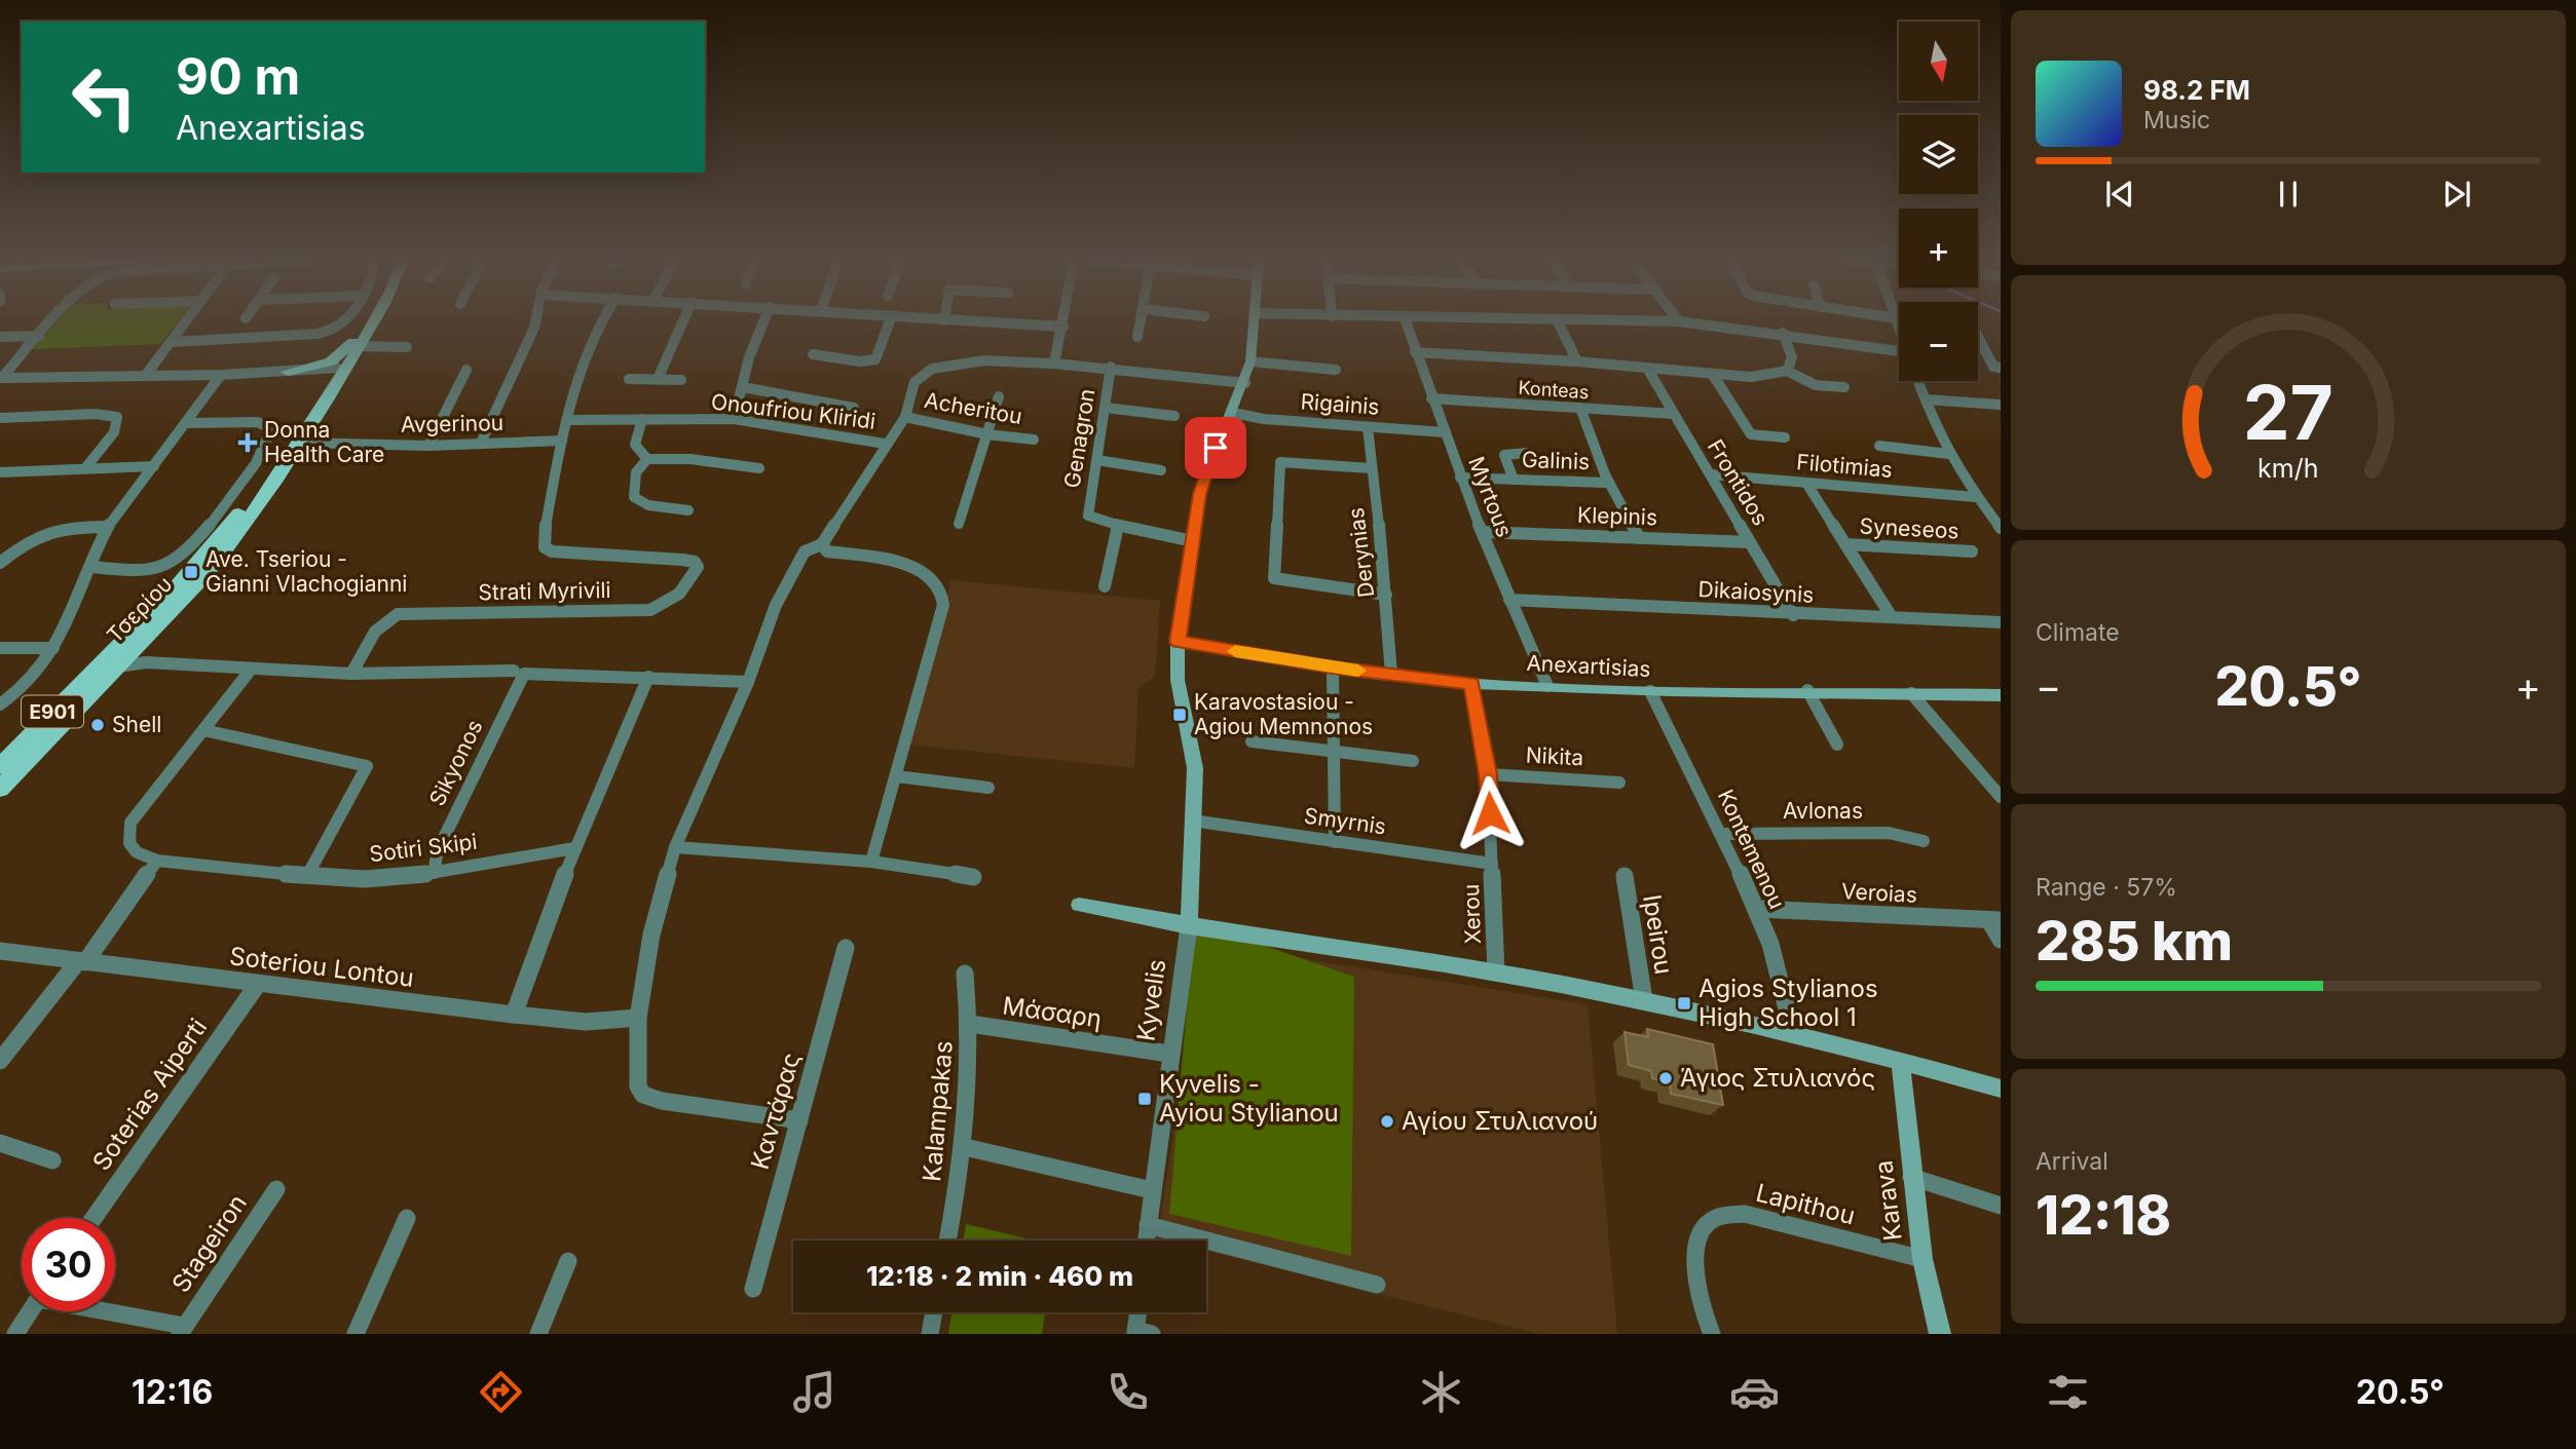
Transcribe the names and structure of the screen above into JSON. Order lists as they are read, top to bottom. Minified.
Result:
{"streets":{"main road":["Τσερίου","E901"],"street":["Konteas","Rigainis","Acheritou","Onoufriou Kliridi","Avgerinou","Genagron","Galinis","Filotimias","Frontidos","Myrtous","Klepinis","Syneseos","Derynias","Strati Myrivili","Dikaiosynis","Anexartisias","Nikita","Sikyonos","Avlonas","Smyrnis","Sotiri Skipi","Kontemenou","Veroias","Xerou","Ipeirou","Soteriou Lontou","Kyvelis","Μάσαρη","Soterias Aiperti","Καντάρας","Kalampakas","Karava","Lapithou","Stageiron"]},"crossings":[["Konteas","Frontidos"],["Konteas","Myrtous"],["Rigainis","Myrtous"],["Rigainis","Derynias"],["Avgerinou","Strati Myrivili"],["Avgerinou","Τσερίου"],["Galinis","Myrtous"],["Filotimias","Frontidos"],["Frontidos","Klepinis"],["Frontidos","Dikaiosynis"],["Myrtous","Klepinis"],["Myrtous","Dikaiosynis"],["Myrtous","Anexartisias"],["Derynias","Anexartisias"],["Τσερίου","E901"],["Anexartisias","Kontemenou"],["Anexartisias","Xerou"],["Nikita","Xerou"],["Sikyonos","Sotiri Skipi"],["Avlonas","Kontemenou"],["Smyrnis","Xerou"],["Kontemenou","Veroias"],["Soteriou Lontou","Soterias Aiperti"],["Kyvelis","Μάσαρη"],["Μάσαρη","Kalampakas"],["Karava","Lapithou"]],"places":{"health":["Donna Health Care"],"transit":["Ave. Tseriou - Gianni Vlachogianni","Karavostasiou - Agiou Memnonos","Agios Stylianos High School 1","Kyvelis - Ayiou Stylianou"],"other":["Shell","Άγιος Στυλιανός","Αγίου Στυλιανού"]},"north":"bottom","page":{"map_buttons":["+","−"],"turn":["90 m","Anexartisias"],"song":["98.2 FM","Music"],"tile":["Climate",["Range · 57%","285 km"],["Arrival","12:18"]],"heat":["−","20.5°","+"],"limit":"30","trip":"12:18 · 2 min · 460 m","tabs":["12:16","20.5°"],"gauge":["27","km/h"]}}
